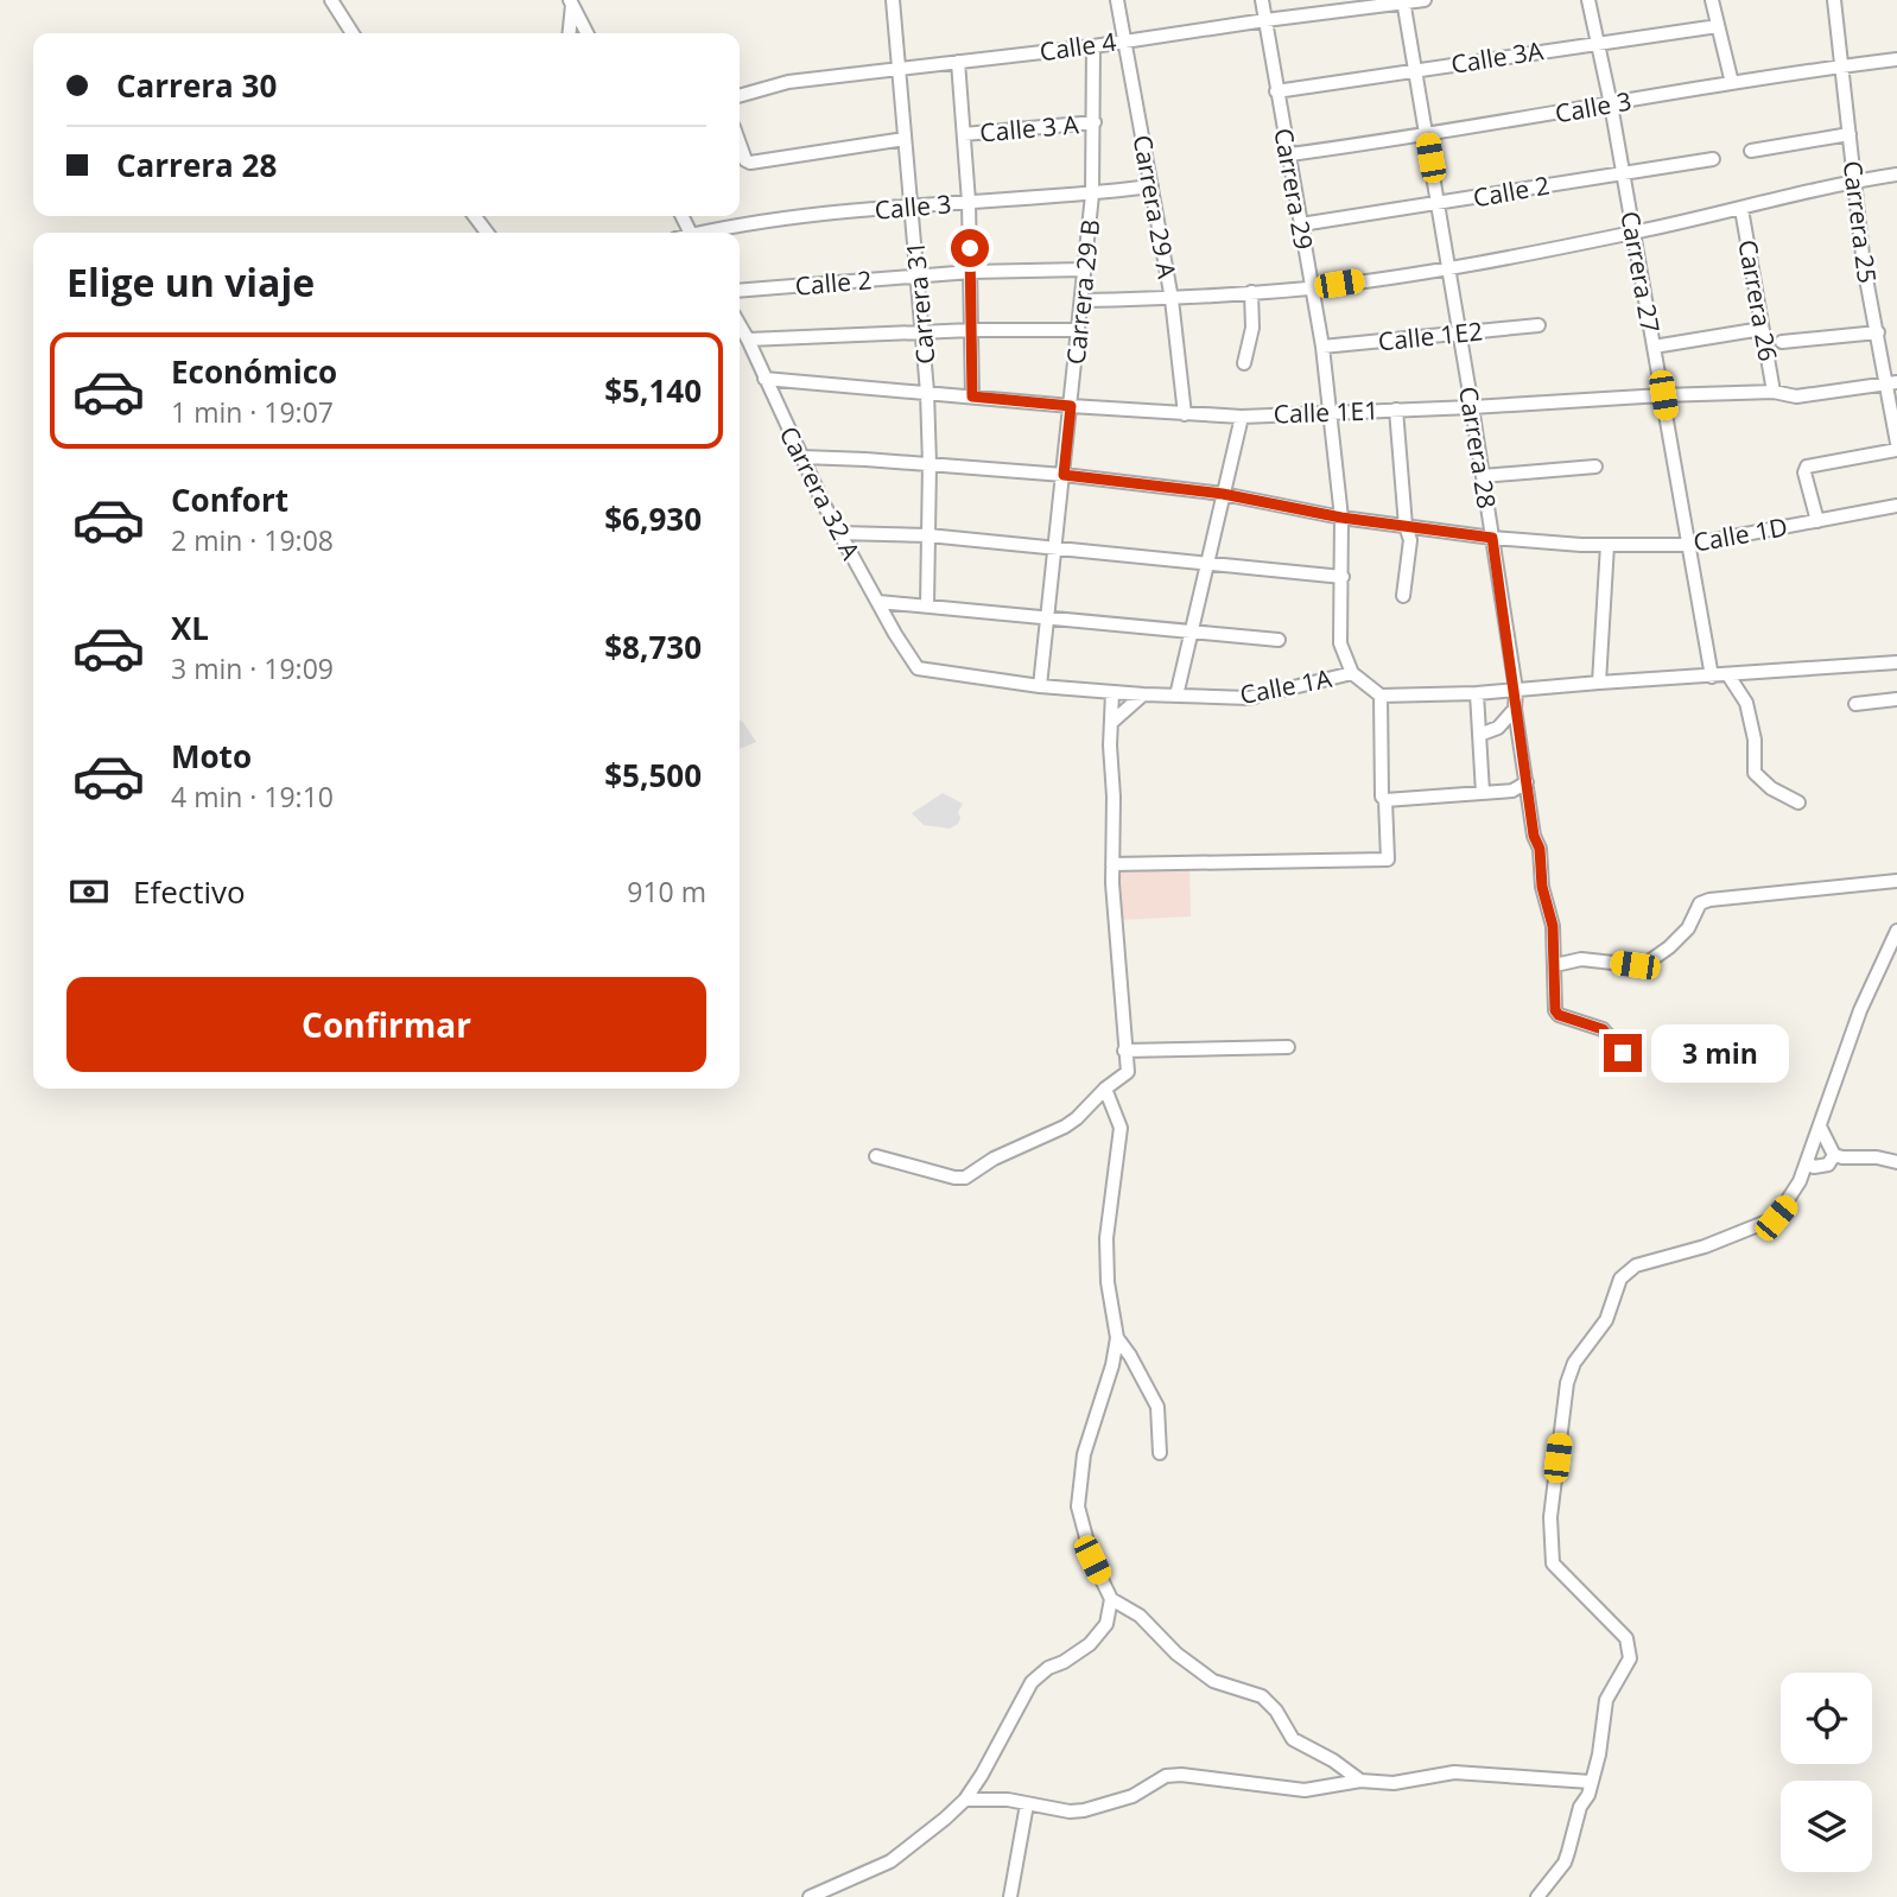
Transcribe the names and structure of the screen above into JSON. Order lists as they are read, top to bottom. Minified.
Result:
{"streets":{"street":["Calle 4","Calle 3A","Calle 3","Calle 3 A","Carrera 29","Calle 2","Carrera 29 A","Carrera 25","Carrera 27","Carrera 29 B","Carrera 26","Carrera 31","Calle 1E2","Calle 1E1","Carrera 28","Carrera 32 A","Calle 1D","Calle 1A"]},"crossings":[["Calle 4","Carrera 29"],["Calle 4","Carrera 29 A"],["Calle 4","Carrera 29 B"],["Calle 4","Carrera 31"],["Calle 4","Carrera 28"],["Calle 3A","Carrera 29"],["Calle 3A","Carrera 27"],["Calle 3A","Carrera 28"],["Calle 3","Carrera 29"],["Calle 3","Carrera 29 A"],["Calle 3","Carrera 25"],["Calle 3","Carrera 27"],["Calle 3","Carrera 29 B"],["Calle 3","Carrera 31"],["Calle 3","Carrera 28"],["Calle 3 A","Carrera 29 B"],["Carrera 29","Calle 2"],["Carrera 29","Calle 1E2"],["Carrera 29","Calle 1E1"],["Carrera 29","Calle 1D"],["Carrera 29","Calle 1A"],["Calle 2","Carrera 27"],["Calle 2","Carrera 29 B"],["Calle 2","Carrera 31"],["Calle 2","Carrera 28"],["Carrera 29 A","Calle 1E1"],["Carrera 25","Calle 1E1"],["Carrera 27","Calle 1E1"],["Carrera 27","Calle 1D"],["Carrera 29 B","Calle 1E1"],["Carrera 29 B","Calle 1D"],["Carrera 29 B","Calle 1A"],["Carrera 26","Calle 1E1"],["Carrera 31","Calle 1E1"],["Carrera 31","Calle 1D"],["Calle 1E2","Carrera 28"],["Calle 1E1","Carrera 28"],["Calle 1E1","Carrera 32 A"],["Carrera 28","Calle 1D"],["Carrera 32 A","Calle 1D"],["Carrera 32 A","Calle 1A"]],"page":{"banner":["Carrera 30","Carrera 28"],"heading":"Elige un viaje","list":[{"name":"Económico","note":"1 min · 19:07","value":"$5,140"},{"name":"Confort","note":"2 min · 19:08","value":"$6,930"},{"name":"XL","note":"3 min · 19:09","value":"$8,730"},{"name":"Moto","note":"4 min · 19:10","value":"$5,500"}],"pay":["Efectivo","910 m"],"buttons":"Confirmar","bubble":"3 min"}}
